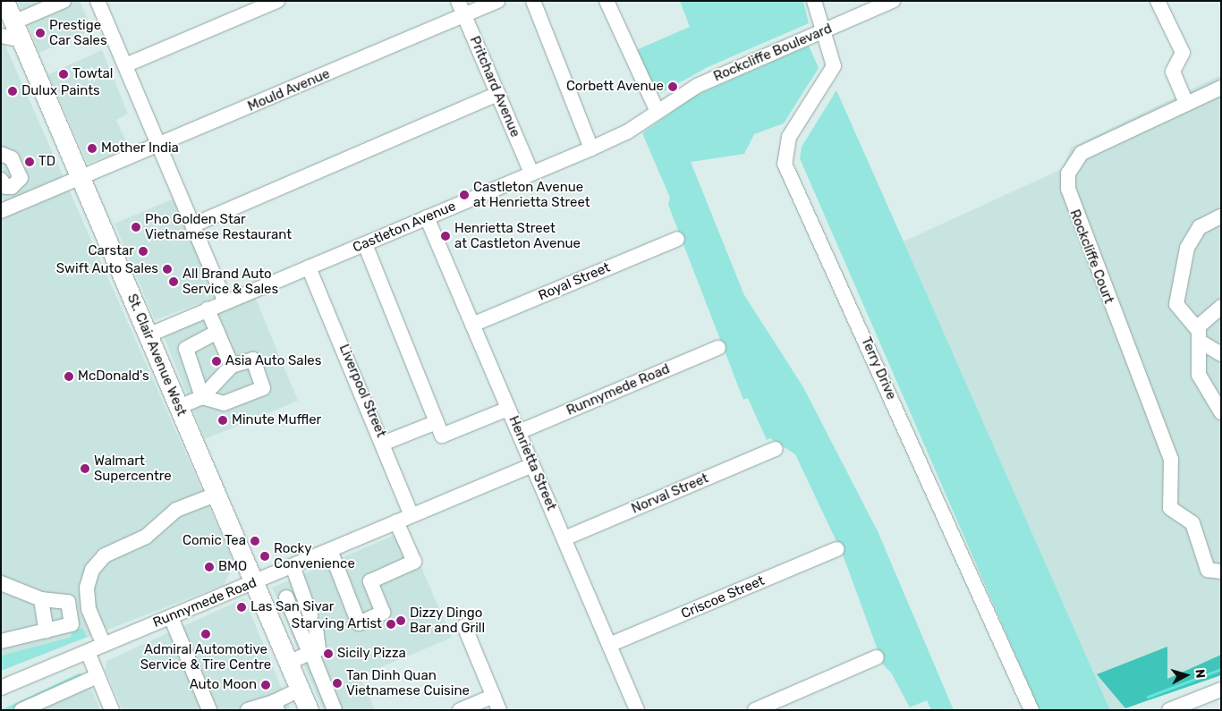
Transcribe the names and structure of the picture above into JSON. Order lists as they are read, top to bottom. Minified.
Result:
{"streets":{"main road":["St. Clair Avenue West"],"street":["Rockcliffe Boulevard","Pritchard Avenue","Mould Avenue","Castleton Avenue","Rockcliffe Court","Royal Street","Terry Drive","Runnymede Road","Liverpool Street","Henrietta Street","Norval Street","Criscoe Street"]},"crossings":[["Rockcliffe Boulevard","Castleton Avenue"],["Rockcliffe Boulevard","Terry Drive"],["Pritchard Avenue","Mould Avenue"],["Pritchard Avenue","Castleton Avenue"],["Mould Avenue","St. Clair Avenue West"],["Castleton Avenue","St. Clair Avenue West"],["Castleton Avenue","Liverpool Street"],["Castleton Avenue","Henrietta Street"],["Royal Street","Henrietta Street"],["St. Clair Avenue West","Runnymede Road"],["Runnymede Road","Liverpool Street"],["Runnymede Road","Henrietta Street"],["Henrietta Street","Norval Street"],["Henrietta Street","Criscoe Street"]],"places":["Prestige Car Sales","Towtal","Corbett Avenue","Dulux Paints","Mother India","TD","Castleton Avenue at Henrietta Street","Pho Golden Star Vietnamese Restaurant","Henrietta Street at Castleton Avenue","Carstar","Swift Auto Sales","All Brand Auto Service & Sales","Asia Auto Sales","McDonald's","Minute Muffler","Walmart Supercentre","Comic Tea","Rocky Convenience","BMO","Las San Sivar","Dizzy Dingo Bar and Grill","Starving Artist","Admiral Automotive Service & Tire Centre","Sicily Pizza","Tan Dinh Quan Vietnamese Cuisine","Auto Moon"],"north":"right"}
